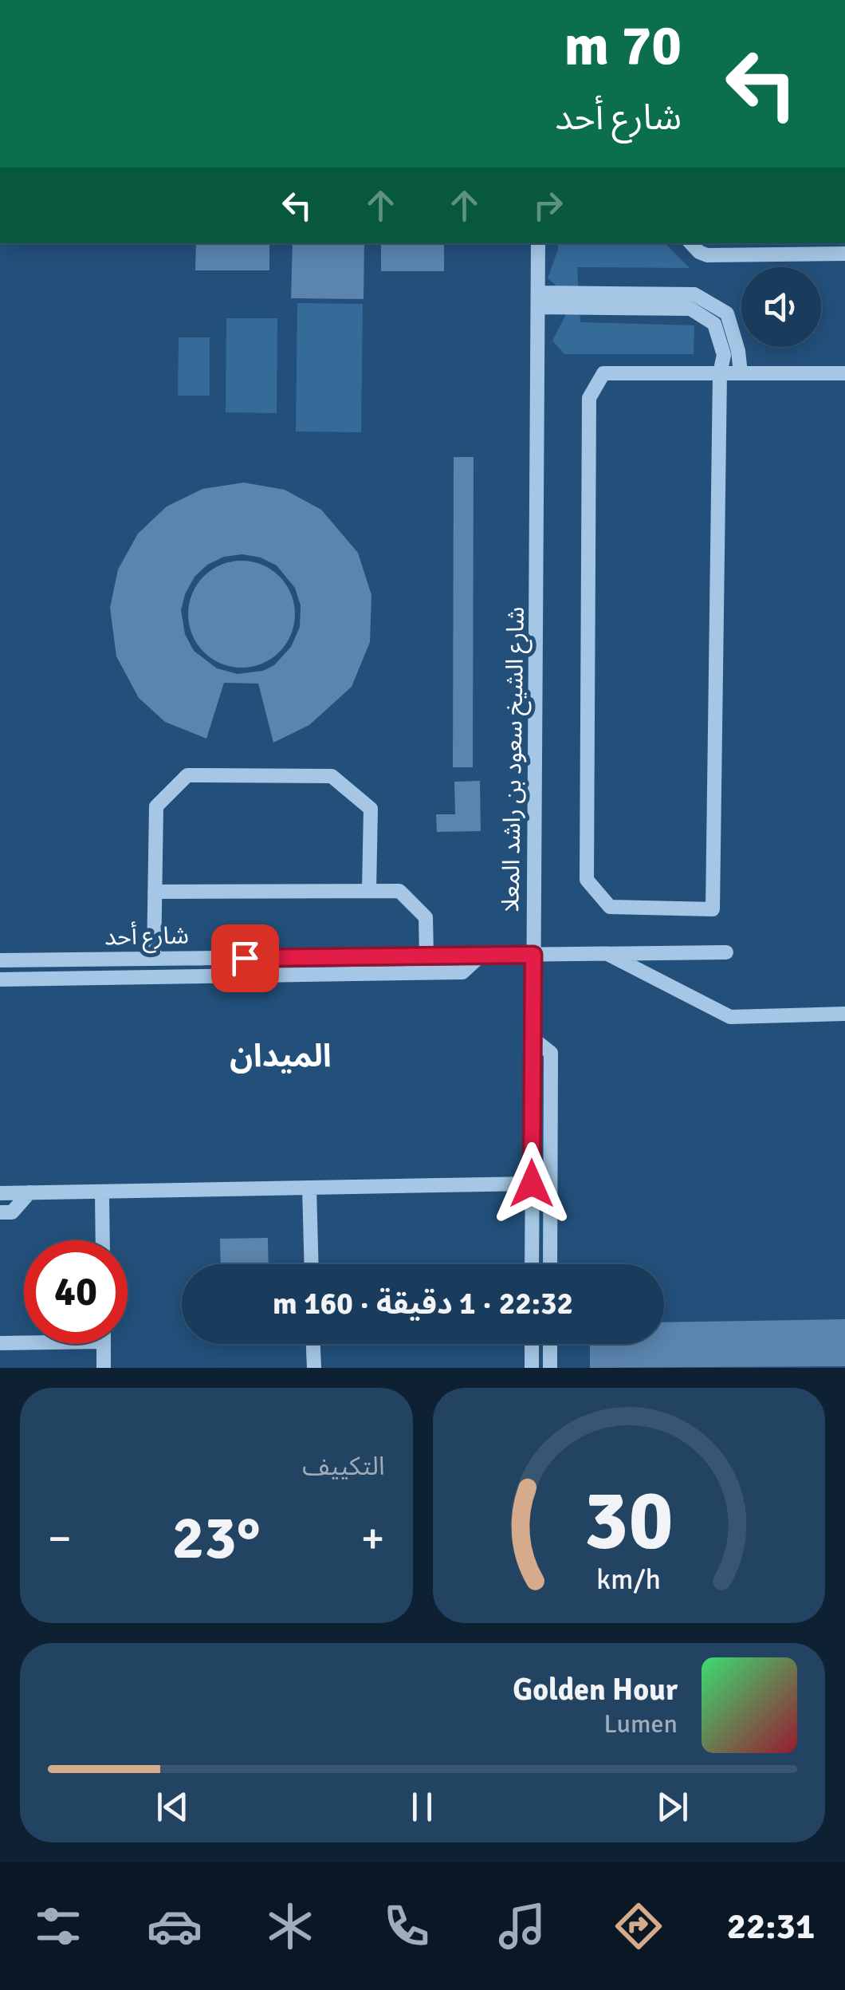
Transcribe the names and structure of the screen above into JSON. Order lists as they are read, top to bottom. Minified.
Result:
{"streets":{"street":["شارع الشيخ سعود بن راشد المعلا","شارع أحد"]},"crossings":[["شارع الشيخ سعود بن راشد المعلا","شارع أحد"]],"districts":["الميدان"],"page":{"turn":["70 m","شارع أحد"],"limit":"40","trip":"22:32 · 1 دقيقة · 160 m","tile":"التكييف","heat":["−","23°","+"],"song":["Golden Hour","Lumen"],"tabs":"22:31","gauge":["30","km/h"]}}
